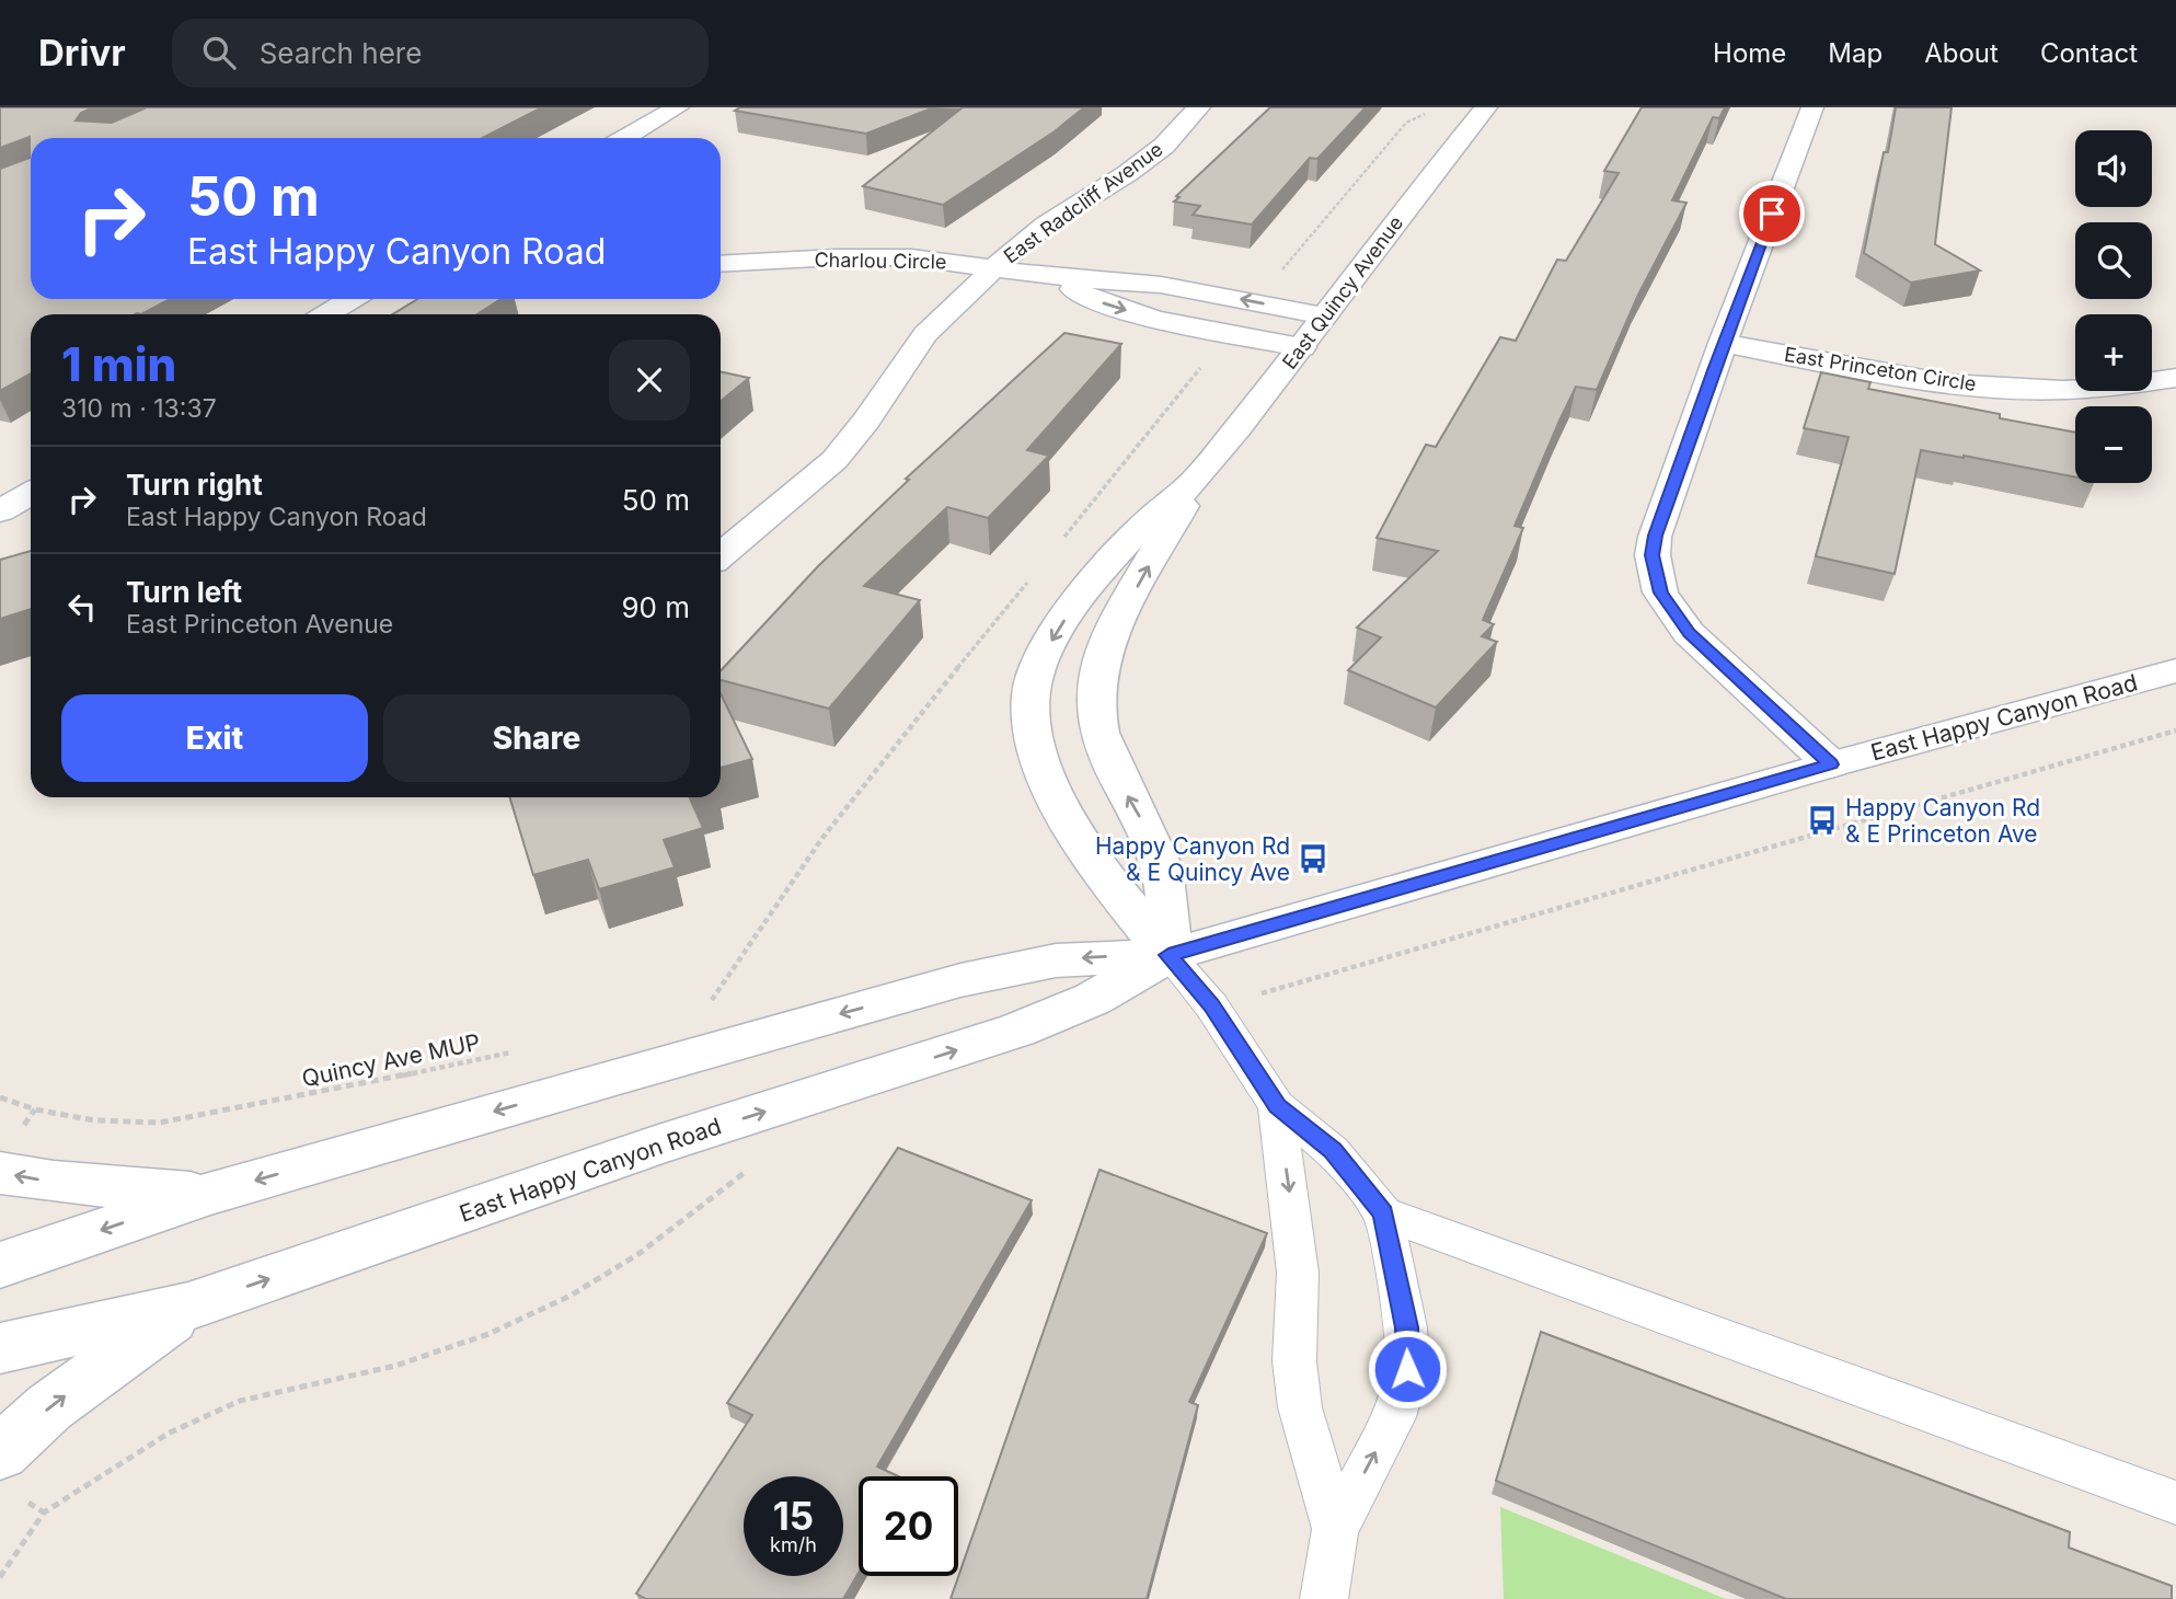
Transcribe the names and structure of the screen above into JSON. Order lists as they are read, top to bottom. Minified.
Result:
{"streets":{"street":["East Radcliff Avenue","Charlou Circle","East Quincy Avenue","East Princeton Circle","East Happy Canyon Road"],"path":["Quincy Ave MUP"]},"crossings":[["East Radcliff Avenue","Charlou Circle"],["Charlou Circle","East Quincy Avenue"],["East Quincy Avenue","East Happy Canyon Road"]],"places":{"bus stop":["Happy Canyon Rd & E Princeton Ave","Happy Canyon Rd & E Quincy Ave"]},"page":{"header":"Drivr","search":"Search here","nav":["Home","Map","About","Contact"],"map_buttons":["+","−"],"turn":["50 m","East Happy Canyon Road"],"heading":["1 min","310 m · 13:37"],"list":[{"name":"Turn right","note":"East Happy Canyon Road","value":"50 m"},{"name":"Turn left","note":"East Princeton Avenue","value":"90 m"}],"buttons":["Exit","Share"],"speed":"15 km/h","limit":"20"}}
